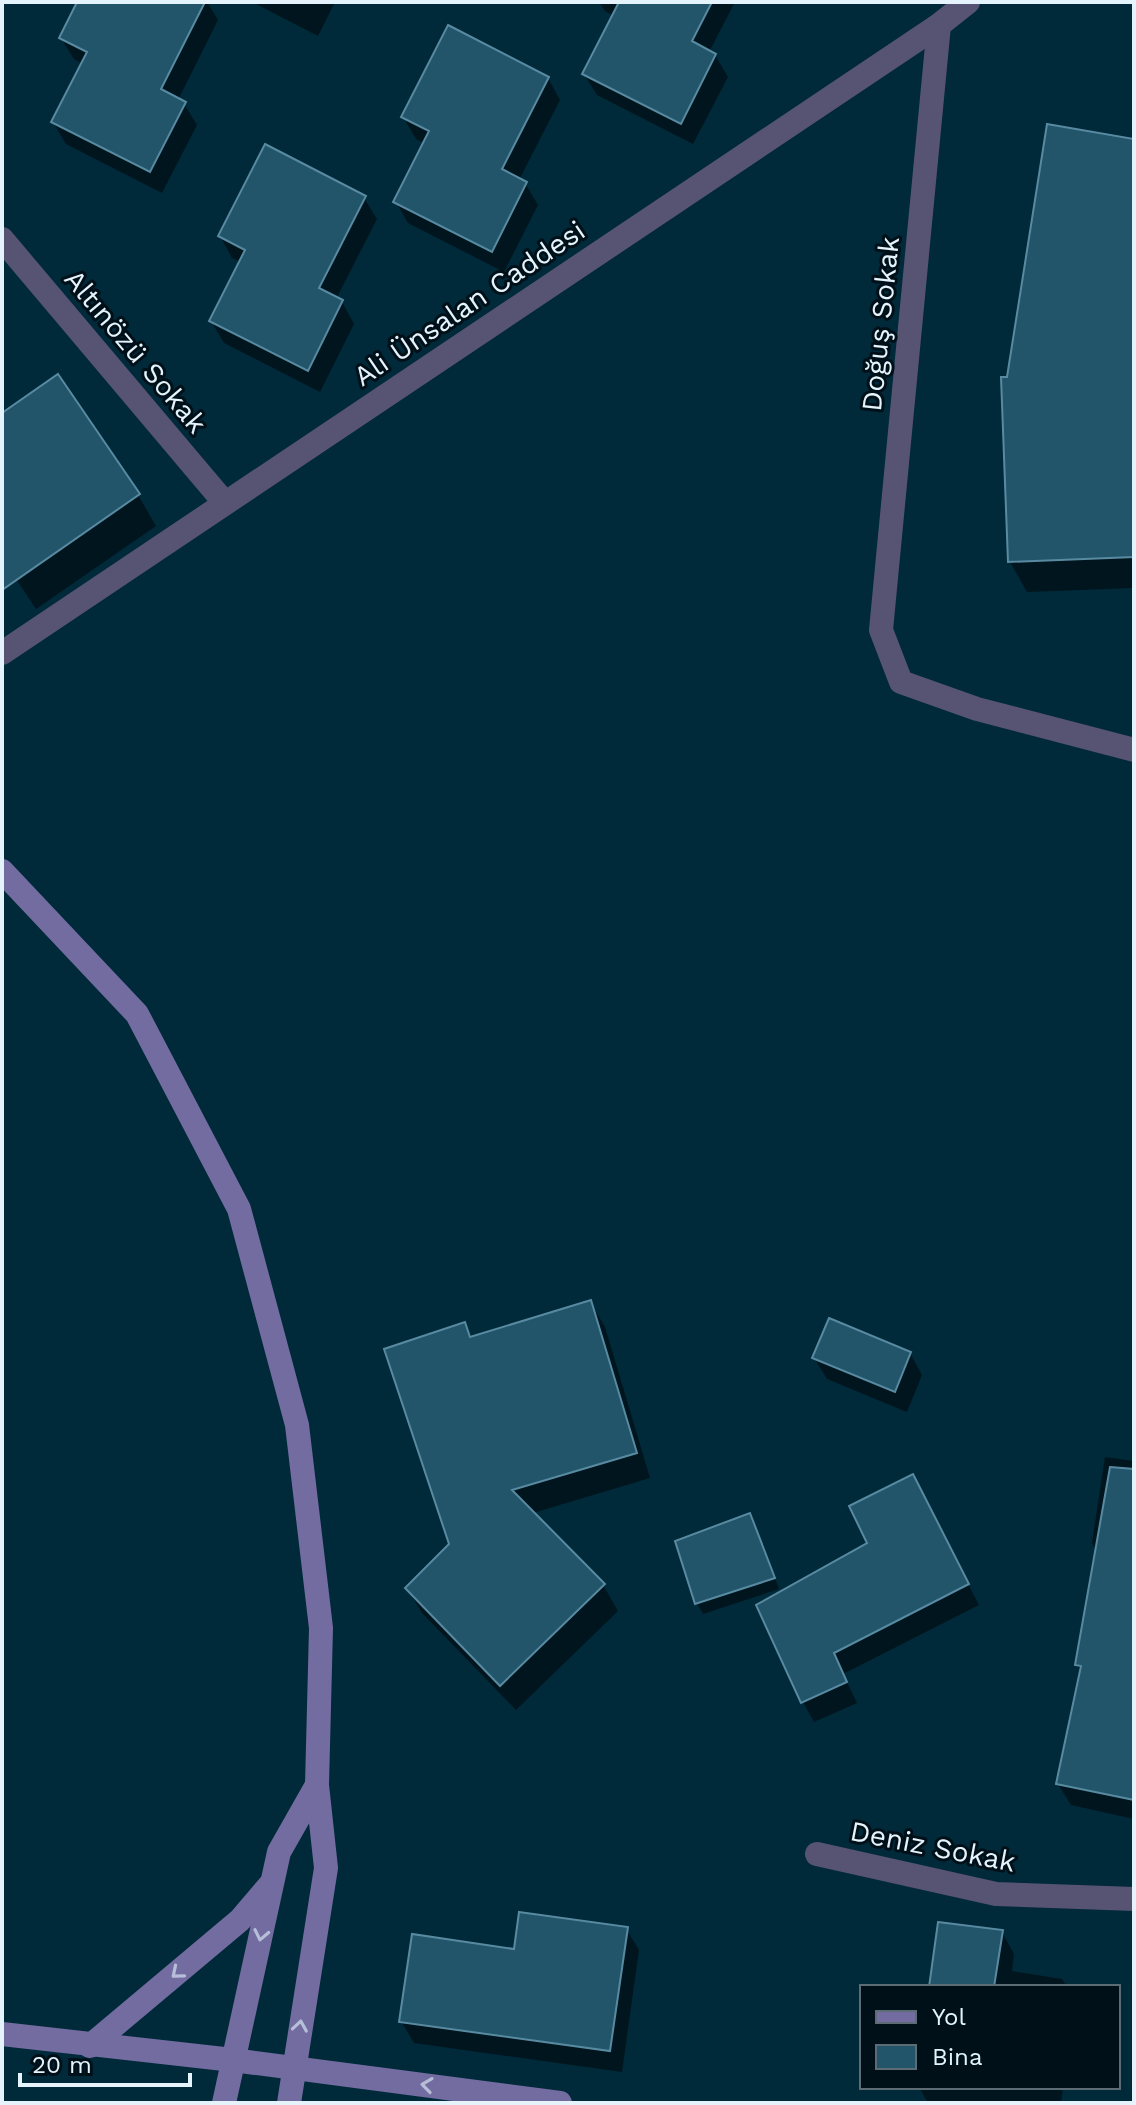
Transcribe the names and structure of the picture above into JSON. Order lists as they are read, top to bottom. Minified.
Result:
{"streets":{"street":["Ali Ünsalan Caddesi","Doğuş Sokak","Altınözü Sokak","Deniz Sokak"]},"crossings":[["Ali Ünsalan Caddesi","Doğuş Sokak"],["Ali Ünsalan Caddesi","Altınözü Sokak"]],"legend":["Yol","Bina"],"scale_bar":"20 m"}
